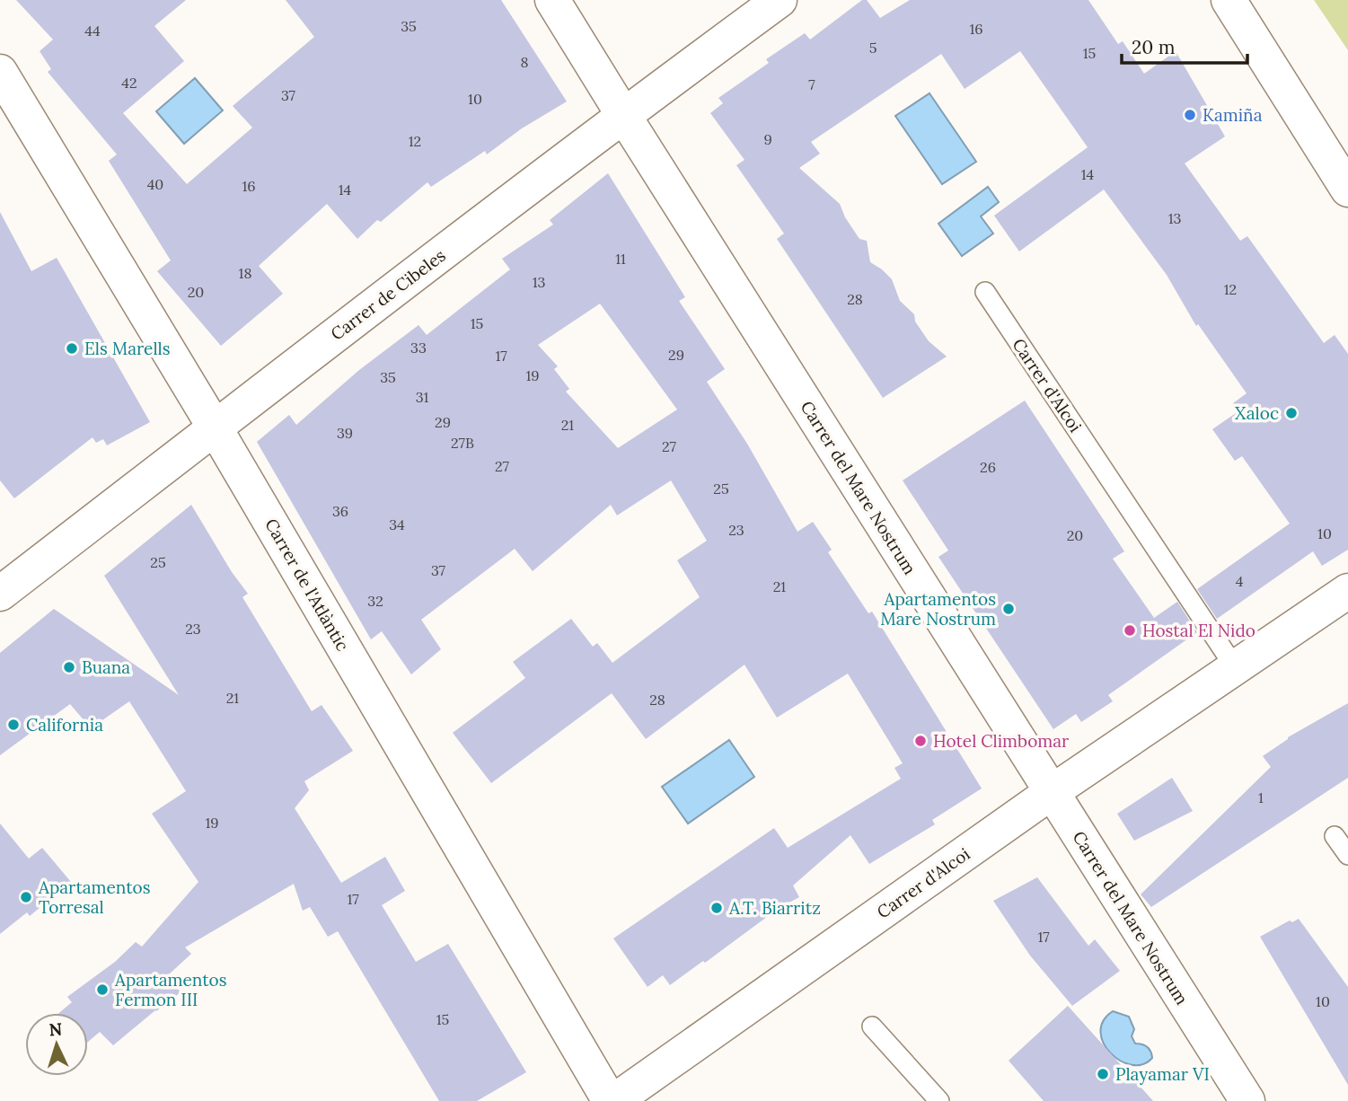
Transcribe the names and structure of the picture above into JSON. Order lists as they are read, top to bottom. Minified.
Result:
{"streets":{"street":["Carrer de Cibeles","Carrer d'Alcoi","Carrer del Mare Nostrum","Carrer de l'Atlàntic"]},"crossings":[["Carrer de Cibeles","Carrer del Mare Nostrum"],["Carrer de Cibeles","Carrer de l'Atlàntic"],["Carrer d'Alcoi","Carrer del Mare Nostrum"],["Carrer d'Alcoi","Carrer de l'Atlàntic"]],"places":["Kamiña","Els Marells","Xaloc","Apartamentos Mare Nostrum","Hostal El Nido","Buana","California","Hotel Climbomar","Apartamentos Torresal","A.T. Biarritz","Apartamentos Fermon III","Playamar VI"],"house_numbers":["35","16","44","5","15","8","42","7","37","10","9","12","14","40","16","14","13","11","18","13","12","20","28","15","33","29","17","19","35","31","29","21","39","27B","27","27","26","25","36","34","23","10","20","25","37","4","21","32","23","21","28","1","19","17","17","10","15"],"scale_bar":"20 m","north":"top"}
